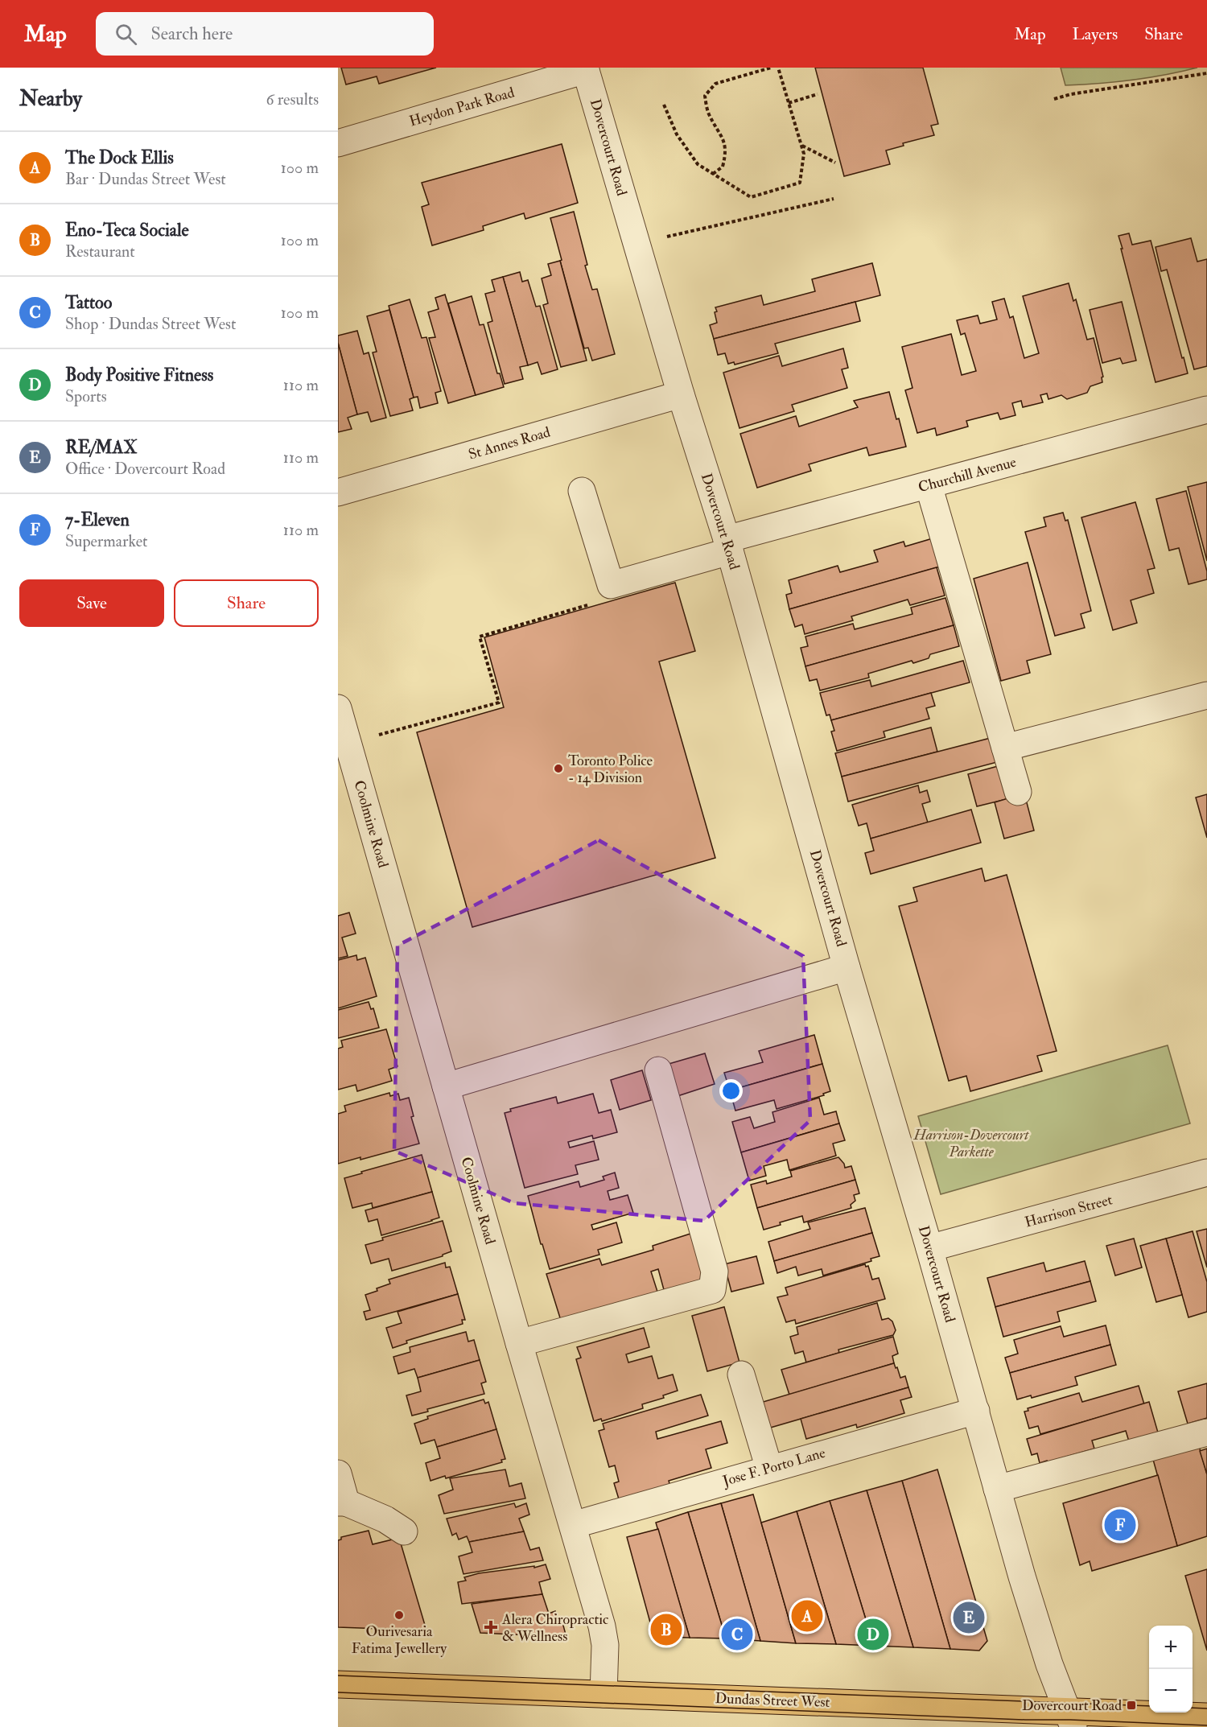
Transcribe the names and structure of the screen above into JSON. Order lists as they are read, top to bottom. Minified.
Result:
{"streets":{"main road":["Dundas Street West"],"street":["Heydon Park Road","Dovercourt Road","St Annes Road","Churchill Avenue","Coolmine Road","Harrison Street","Jose F. Porto Lane"]},"crossings":[["Heydon Park Road","Dovercourt Road"],["Dovercourt Road","St Annes Road"],["Dovercourt Road","Churchill Avenue"],["Dovercourt Road","Harrison Street"],["Dovercourt Road","Jose F. Porto Lane"],["Dovercourt Road","Dundas Street West"],["Coolmine Road","Jose F. Porto Lane"],["Coolmine Road","Dundas Street West"]],"parks":["Harrison-Dovercourt Parkette"],"places":{"other":["Toronto Police - 14 Division","Ourivesaria Fatima Jewellery"],"health":["Alera Chiropractic & Wellness"],"transit":["Dovercourt Road"]},"page":{"header":"Map","search":"Search here","nav":["Map","Layers","Share"],"heading":["Nearby","6 results"],"list":[{"mark":"A","name":"The Dock Ellis","note":"Bar · Dundas Street West","value":"100 m"},{"mark":"B","name":"Eno-Teca Sociale","note":"Restaurant","value":"100 m"},{"mark":"C","name":"Tattoo","note":"Shop · Dundas Street West","value":"100 m"},{"mark":"D","name":"Body Positive Fitness","note":"Sports","value":"110 m"},{"mark":"E","name":"RE/MAX","note":"Office · Dovercourt Road","value":"110 m"},{"mark":"F","name":"7-Eleven","note":"Supermarket","value":"110 m"}],"buttons":["Save","Share"],"pins":["F","A","E","B","C","D"],"map_buttons":["+","−"]}}
